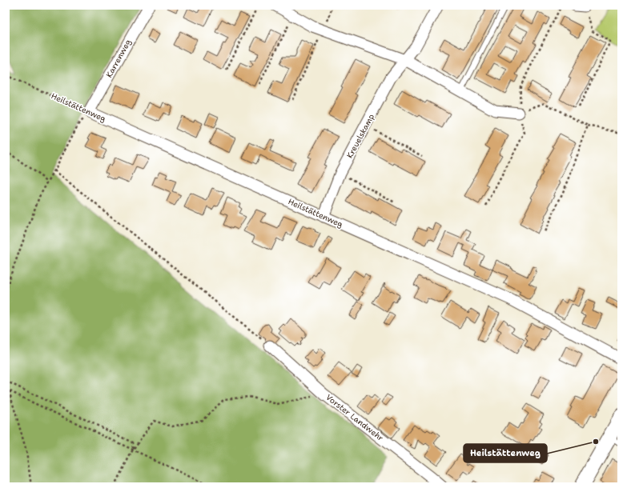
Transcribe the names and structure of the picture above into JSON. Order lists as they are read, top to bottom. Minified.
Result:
{"streets":{"street":["Karrenweg","Heilstättenweg","Kreuelskamp","Vorster Landwehr"]},"crossings":[["Karrenweg","Heilstättenweg"],["Heilstättenweg","Kreuelskamp"]],"places":["Heilstättenweg"]}
